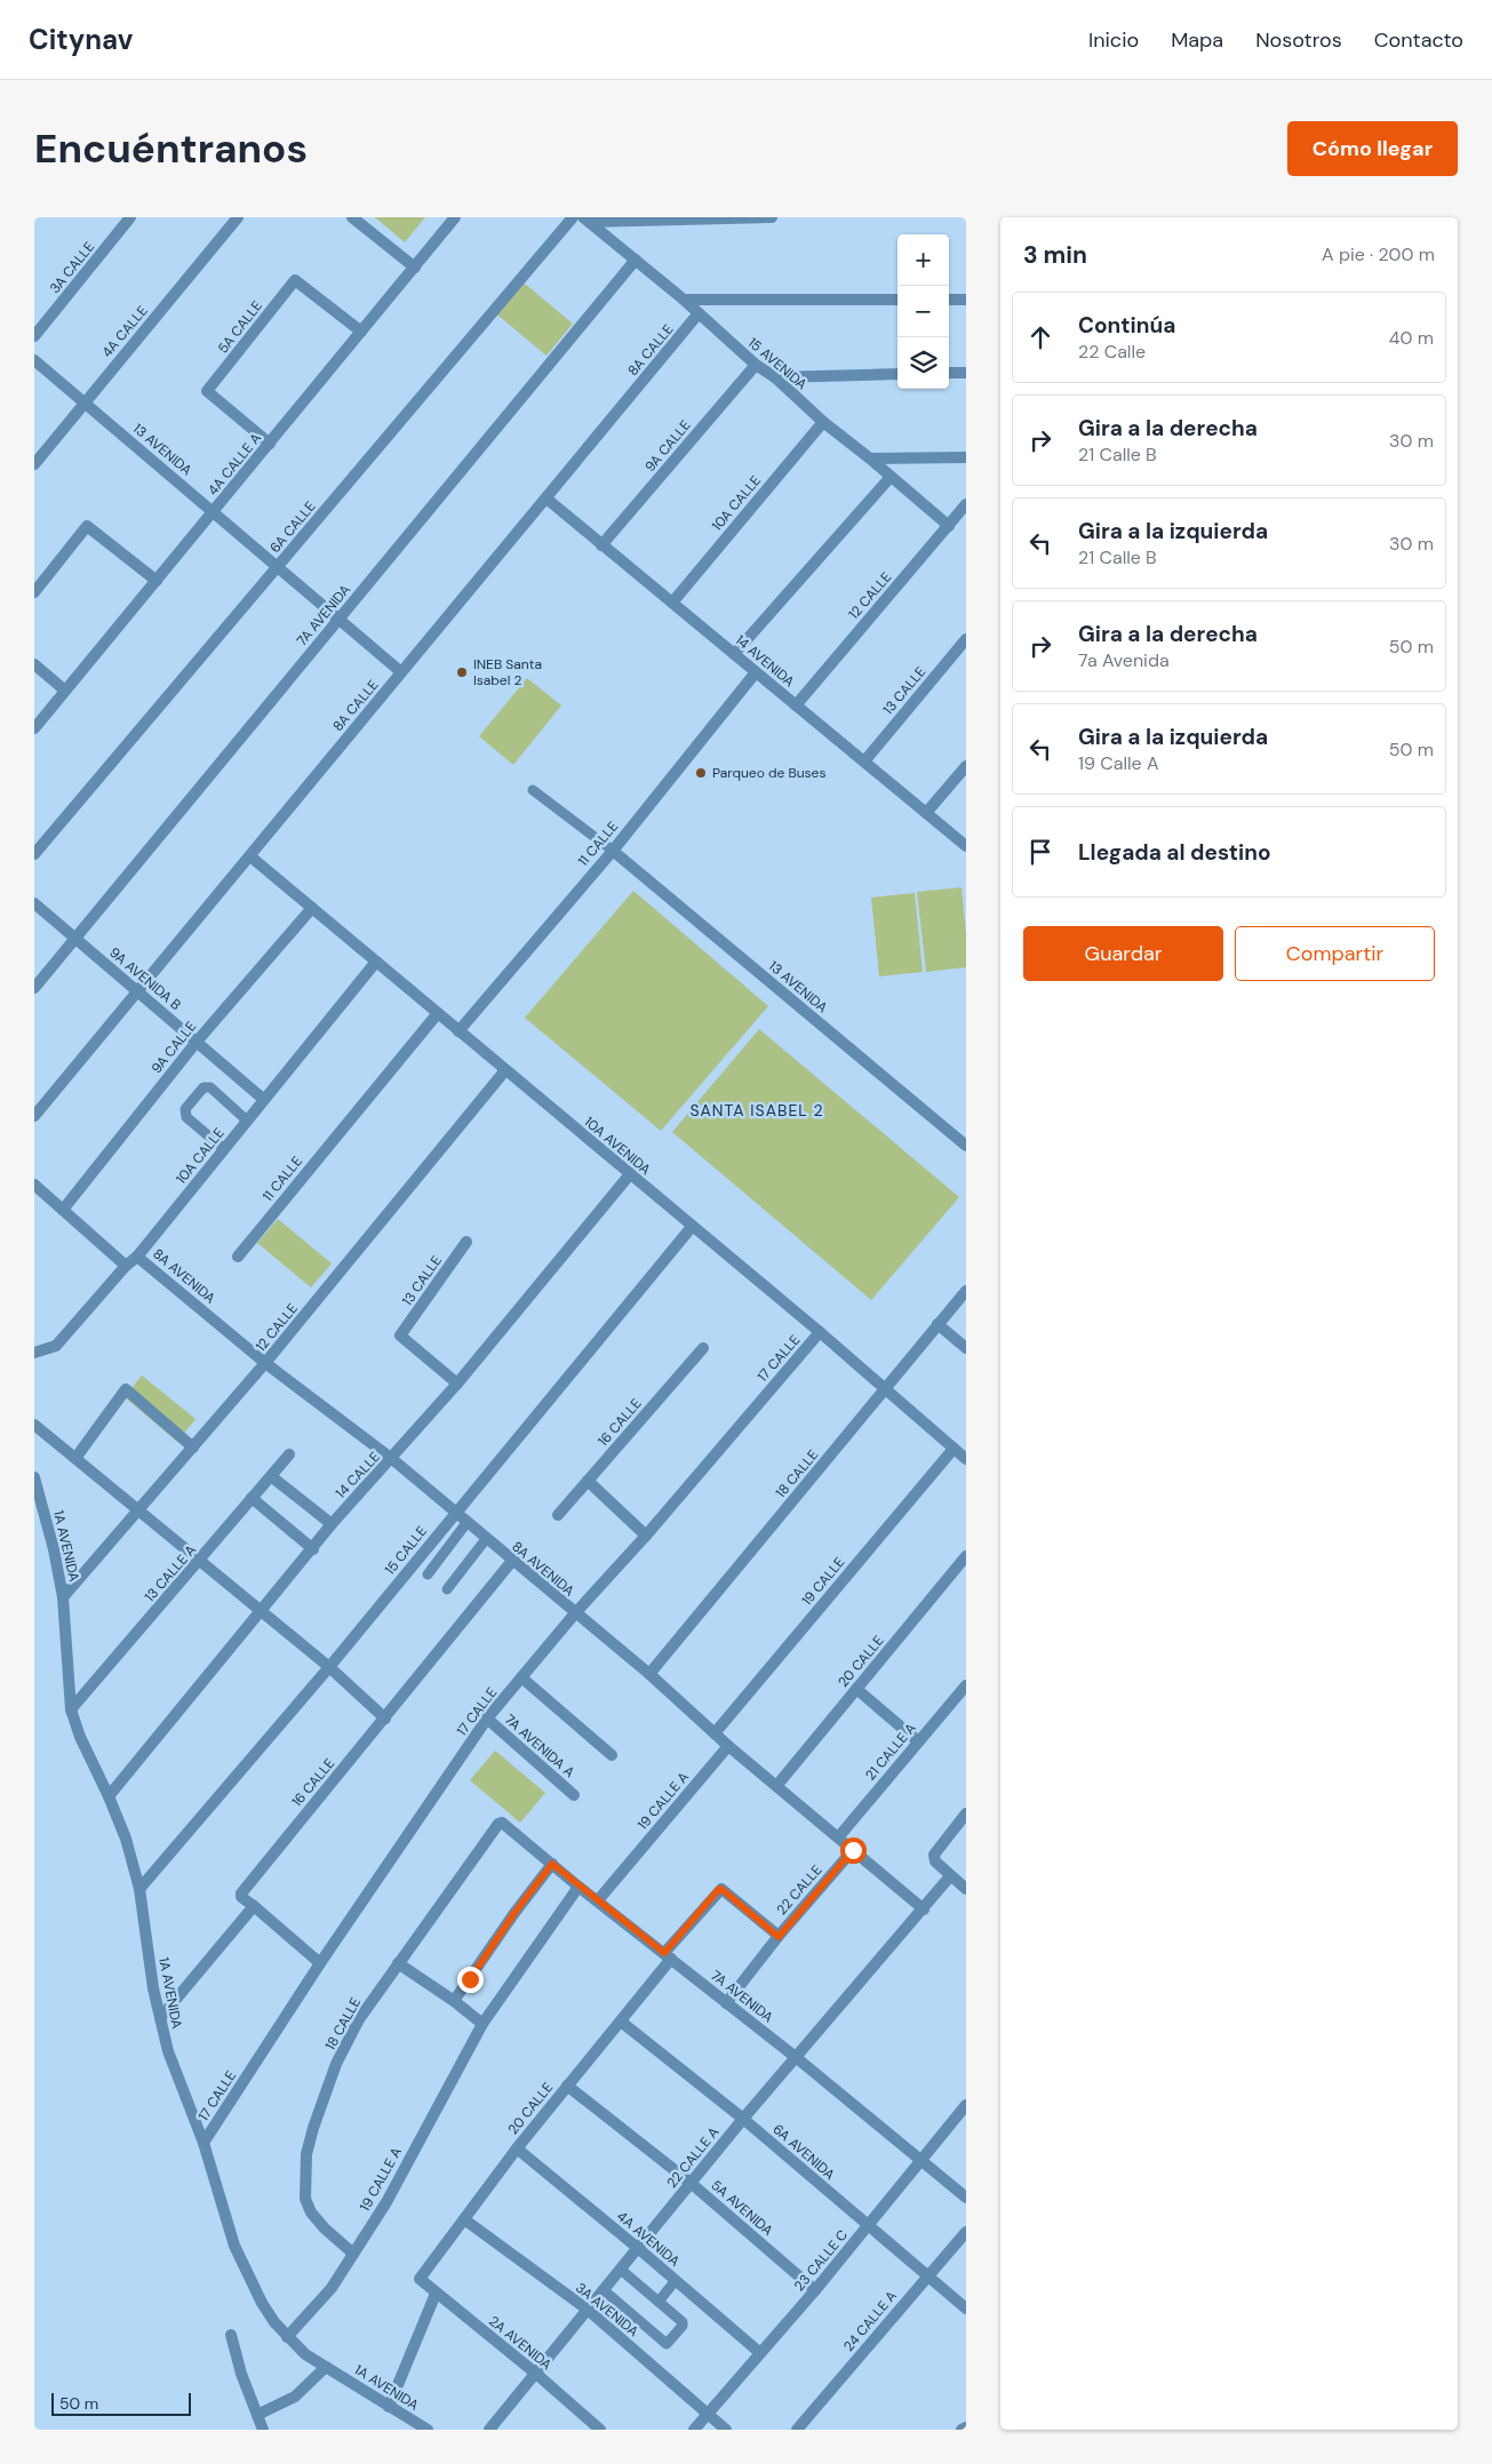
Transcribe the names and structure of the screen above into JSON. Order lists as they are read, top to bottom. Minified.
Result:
{"streets":{"street":["3A CALLE","5A CALLE","4A CALLE","8A CALLE","15 AVENIDA","9A CALLE","13 AVENIDA","4A CALLE A","10A CALLE","6A CALLE","12 CALLE","7A AVENIDA","14 AVENIDA","13 CALLE","11 CALLE","9A AVENIDA B","10A AVENIDA","8A AVENIDA","17 CALLE","16 CALLE","18 CALLE","14 CALLE","1A AVENIDA","15 CALLE","13 CALLE A","19 CALLE","20 CALLE","7A AVENIDA A","21 CALLE A","19 CALLE A","22 CALLE","6A AVENIDA","22 CALLE A","5A AVENIDA","4A AVENIDA","23 CALLE C","3A AVENIDA","24 CALLE A","2A AVENIDA"]},"crossings":[["5A CALLE","4A CALLE A"],["4A CALLE","13 AVENIDA"],["8A CALLE","15 AVENIDA"],["8A CALLE","13 AVENIDA"],["8A CALLE","14 AVENIDA"],["8A CALLE","9A AVENIDA B"],["8A CALLE","10A AVENIDA"],["15 AVENIDA","9A CALLE"],["15 AVENIDA","10A CALLE"],["15 AVENIDA","12 CALLE"],["15 AVENIDA","7A AVENIDA"],["9A CALLE","14 AVENIDA"],["9A CALLE","9A AVENIDA B"],["9A CALLE","10A AVENIDA"],["13 AVENIDA","4A CALLE A"],["13 AVENIDA","6A CALLE"],["13 AVENIDA","7A AVENIDA"],["13 AVENIDA","11 CALLE"],["10A CALLE","14 AVENIDA"],["10A CALLE","9A AVENIDA B"],["10A CALLE","10A AVENIDA"],["10A CALLE","8A AVENIDA"],["12 CALLE","14 AVENIDA"],["12 CALLE","10A AVENIDA"],["12 CALLE","8A AVENIDA"],["12 CALLE","1A AVENIDA"],["7A AVENIDA","9A AVENIDA B"],["7A AVENIDA","18 CALLE"],["7A AVENIDA","20 CALLE"],["7A AVENIDA","19 CALLE A"],["7A AVENIDA","22 CALLE"],["7A AVENIDA","22 CALLE A"],["7A AVENIDA","23 CALLE C"],["14 AVENIDA","13 CALLE"],["14 AVENIDA","11 CALLE"],["13 CALLE","14 CALLE"],["11 CALLE","10A AVENIDA"],["10A AVENIDA","17 CALLE"],["10A AVENIDA","18 CALLE"],["10A AVENIDA","14 CALLE"],["10A AVENIDA","15 CALLE"],["10A AVENIDA","19 CALLE"],["8A AVENIDA","17 CALLE"],["8A AVENIDA","16 CALLE"],["8A AVENIDA","18 CALLE"],["8A AVENIDA","14 CALLE"],["8A AVENIDA","15 CALLE"],["8A AVENIDA","19 CALLE"],["8A AVENIDA","20 CALLE"],["8A AVENIDA","21 CALLE A"],["8A AVENIDA","19 CALLE A"],["8A AVENIDA","22 CALLE"],["8A AVENIDA","22 CALLE A"],["17 CALLE","1A AVENIDA"],["17 CALLE","7A AVENIDA A"],["18 CALLE","19 CALLE A"],["14 CALLE","1A AVENIDA"],["1A AVENIDA","15 CALLE"],["1A AVENIDA","13 CALLE A"],["1A AVENIDA","19 CALLE A"],["20 CALLE","22 CALLE"],["20 CALLE","6A AVENIDA"],["20 CALLE","5A AVENIDA"],["20 CALLE","4A AVENIDA"],["20 CALLE","3A AVENIDA"],["20 CALLE","2A AVENIDA"],["6A AVENIDA","22 CALLE A"],["6A AVENIDA","23 CALLE C"],["6A AVENIDA","24 CALLE A"],["22 CALLE A","5A AVENIDA"],["22 CALLE A","4A AVENIDA"],["22 CALLE A","3A AVENIDA"],["22 CALLE A","2A AVENIDA"],["5A AVENIDA","23 CALLE C"],["4A AVENIDA","23 CALLE C"],["23 CALLE C","3A AVENIDA"]],"districts":["SANTA ISABEL 2"],"places":["INEB Santa Isabel 2","Parqueo de Buses"],"scale_bar":"50 m","page":{"header":"Citynav","nav":["Inicio","Mapa","Nosotros","Contacto"],"buttons":["Cómo llegar",["Guardar","Compartir"]],"title":"Encuéntranos","heading":["3 min","A pie · 200 m"],"map_buttons":["+","−"],"list":[["Continúa","22 Calle","40 m"],["Gira a la derecha","21 Calle B","30 m"],["Gira a la izquierda","21 Calle B","30 m"],["Gira a la derecha","7a Avenida","50 m"],["Gira a la izquierda","19 Calle A","50 m"],"Llegada al destino"],"scale":"50 m"}}
